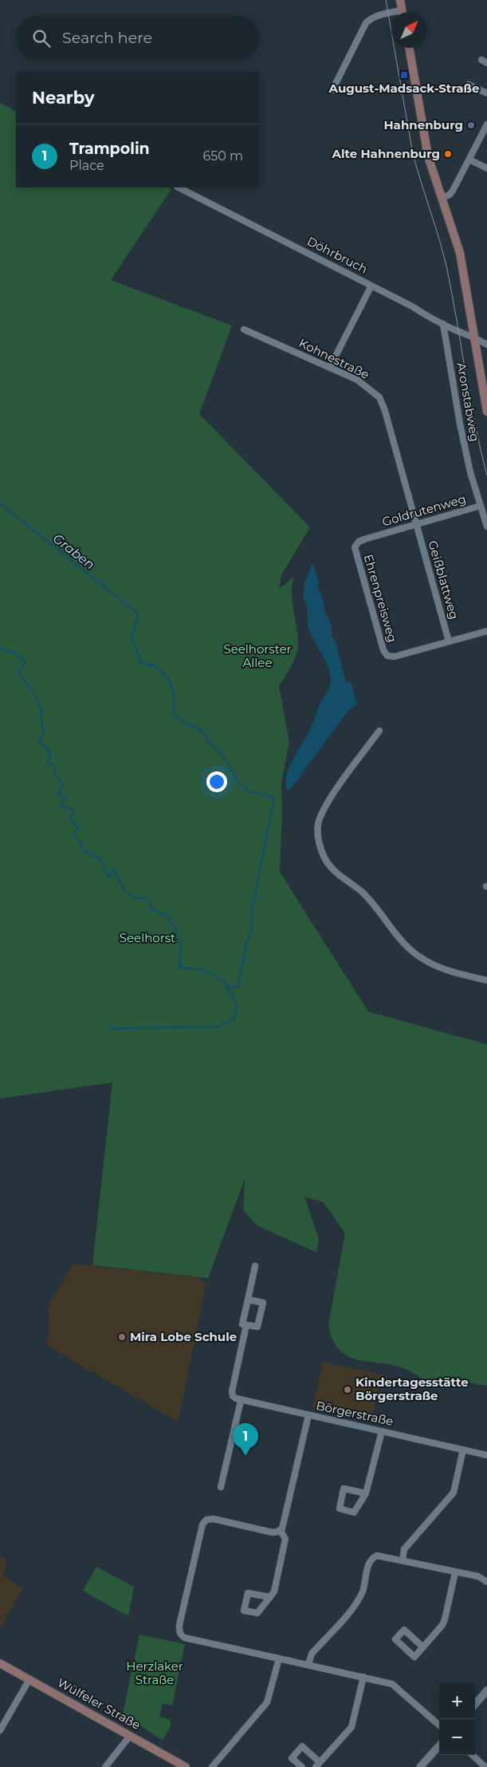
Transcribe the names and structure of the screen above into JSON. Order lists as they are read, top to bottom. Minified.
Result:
{"streets":{"main road":["Wülfeler Straße"],"street":["Döhrbruch","Kohnestraße","Aronstabweg","Goldrutenweg","Geißblattweg","Ehrenpreisweg","Börgerstraße"]},"crossings":[["Döhrbruch","Aronstabweg"],["Kohnestraße","Goldrutenweg"],["Kohnestraße","Geißblattweg"],["Aronstabweg","Goldrutenweg"],["Goldrutenweg","Geißblattweg"],["Goldrutenweg","Ehrenpreisweg"],["Geißblattweg","Ehrenpreisweg"]],"water":["Graben"],"parks":["Seelhorster Allee","Seelhorst","Herzlaker Straße"],"places":{"transit":["August-Madsack-Straße"],"other":["Hahnenburg","Alte Hahnenburg","Mira Lobe Schule","Kindertagesstätte Börgerstraße"]},"north":"top right","page":{"search":"Search here","heading":"Nearby","list":[{"mark":"1","name":"Trampolin","note":"Place","value":"650 m"}],"pins":"1","map_buttons":["+","−"]}}
